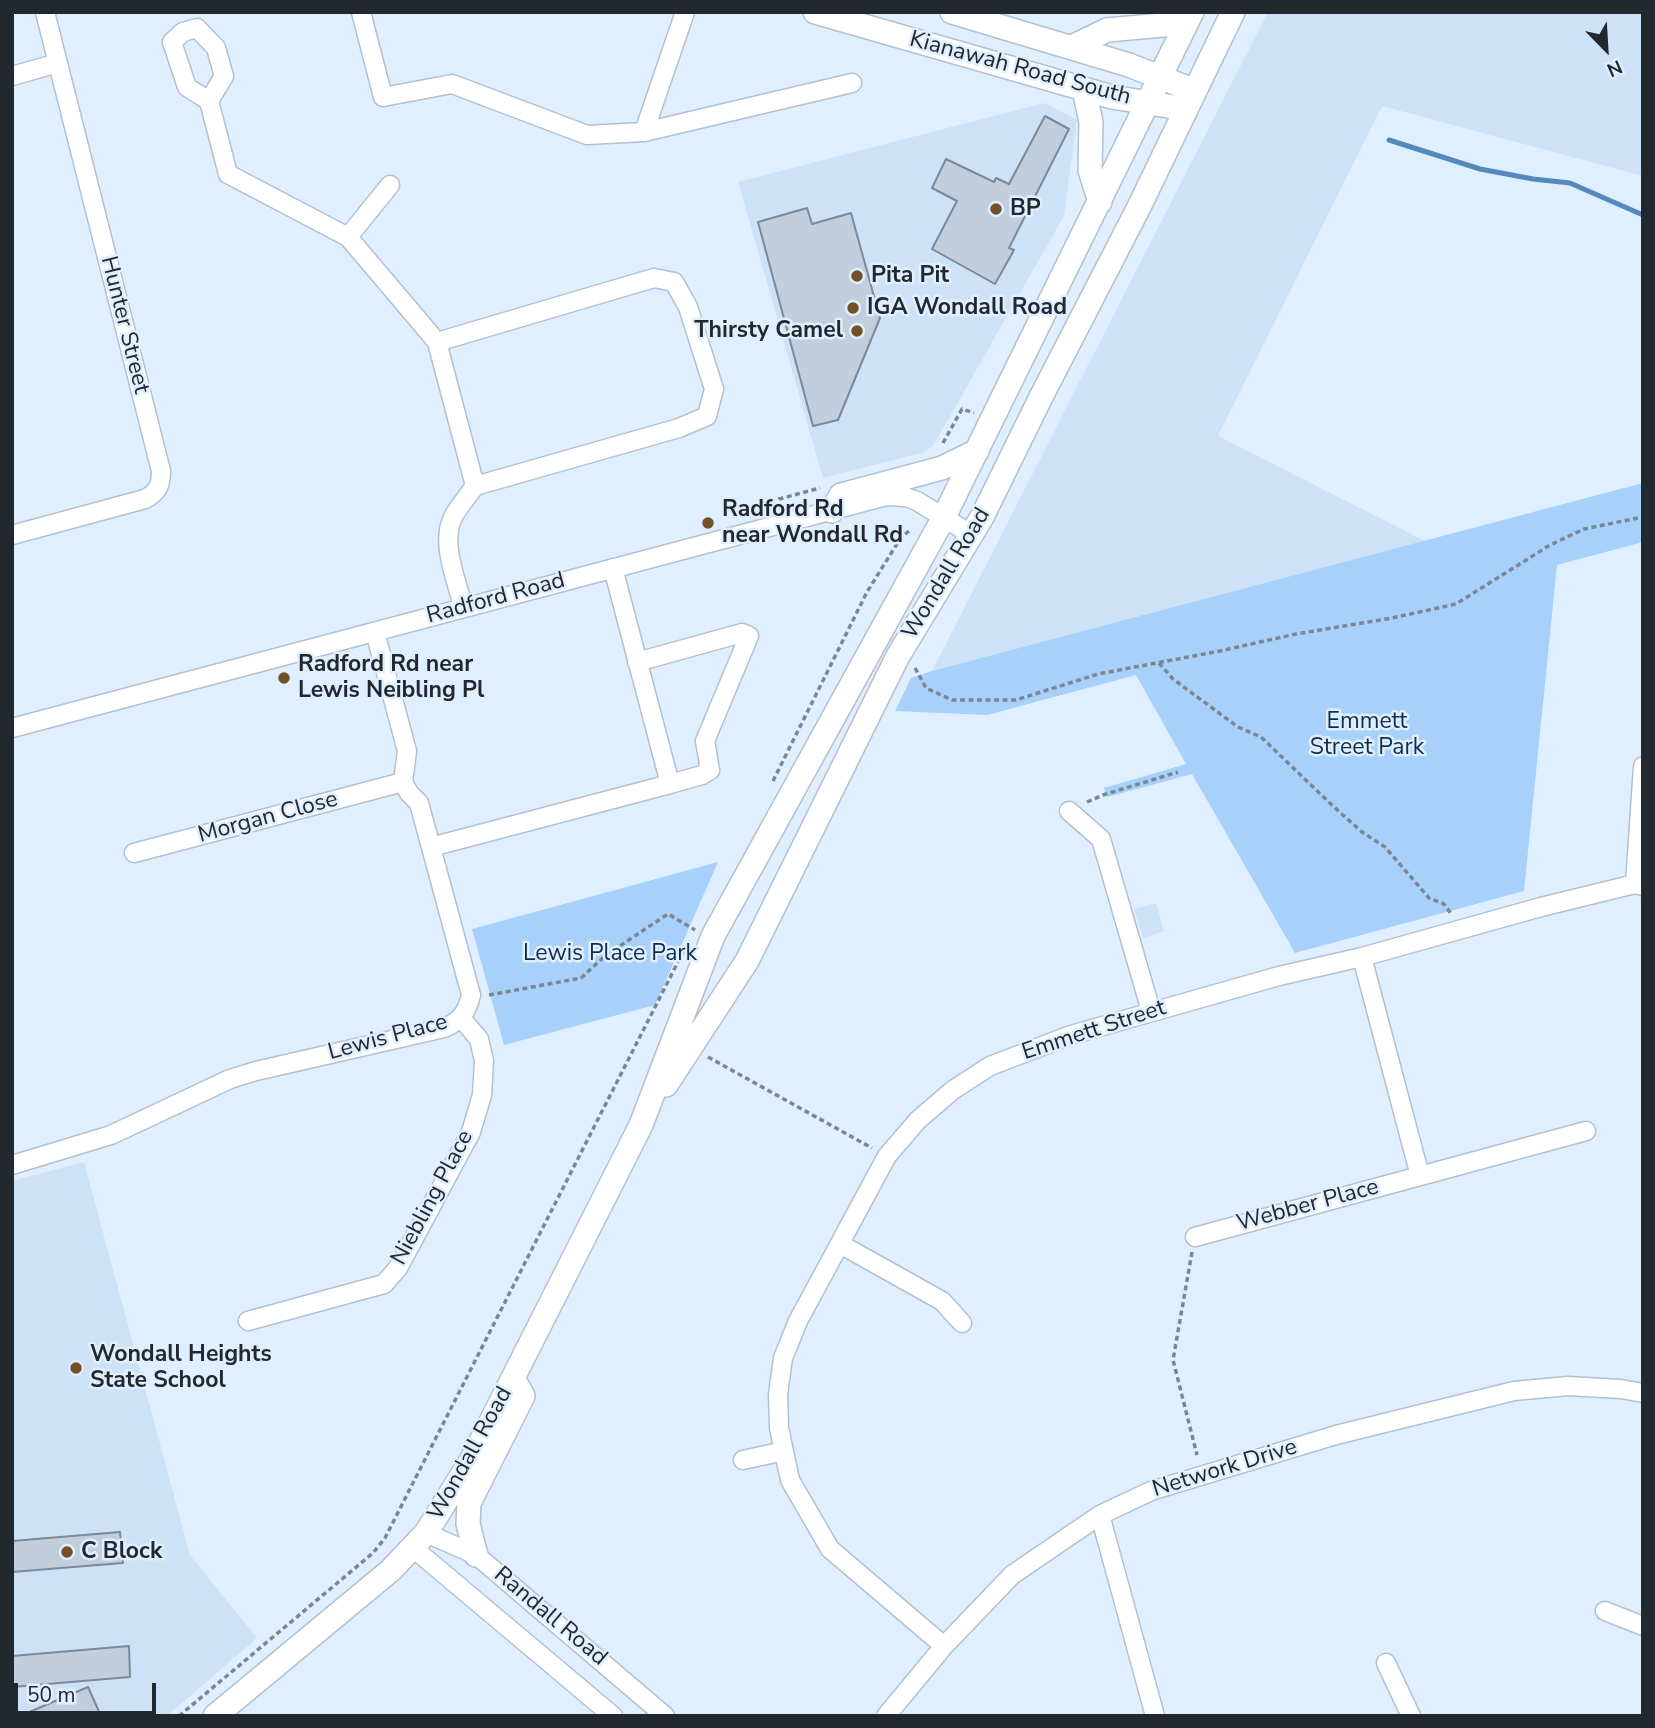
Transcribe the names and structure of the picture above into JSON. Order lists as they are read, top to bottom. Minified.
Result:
{"streets":{"main road":["Kianawah Road South","Wondall Road"],"street":["Hunter Street","Radford Road","Morgan Close","Emmett Street","Lewis Place","Niebling Place","Webber Place","Network Drive","Randall Road"]},"crossings":[["Kianawah Road South","Wondall Road"],["Wondall Road","Radford Road"],["Wondall Road","Randall Road"],["Morgan Close","Lewis Place"],["Emmett Street","Network Drive"],["Lewis Place","Niebling Place"]],"parks":["Emmett Street Park","Lewis Place Park"],"places":["BP","Pita Pit","IGA Wondall Road","Thirsty Camel","Radford Rd near Wondall Rd","Radford Rd near Lewis Neibling Pl","Wondall Heights State School","C Block"],"scale_bar":"50 m","north":"bottom right"}
